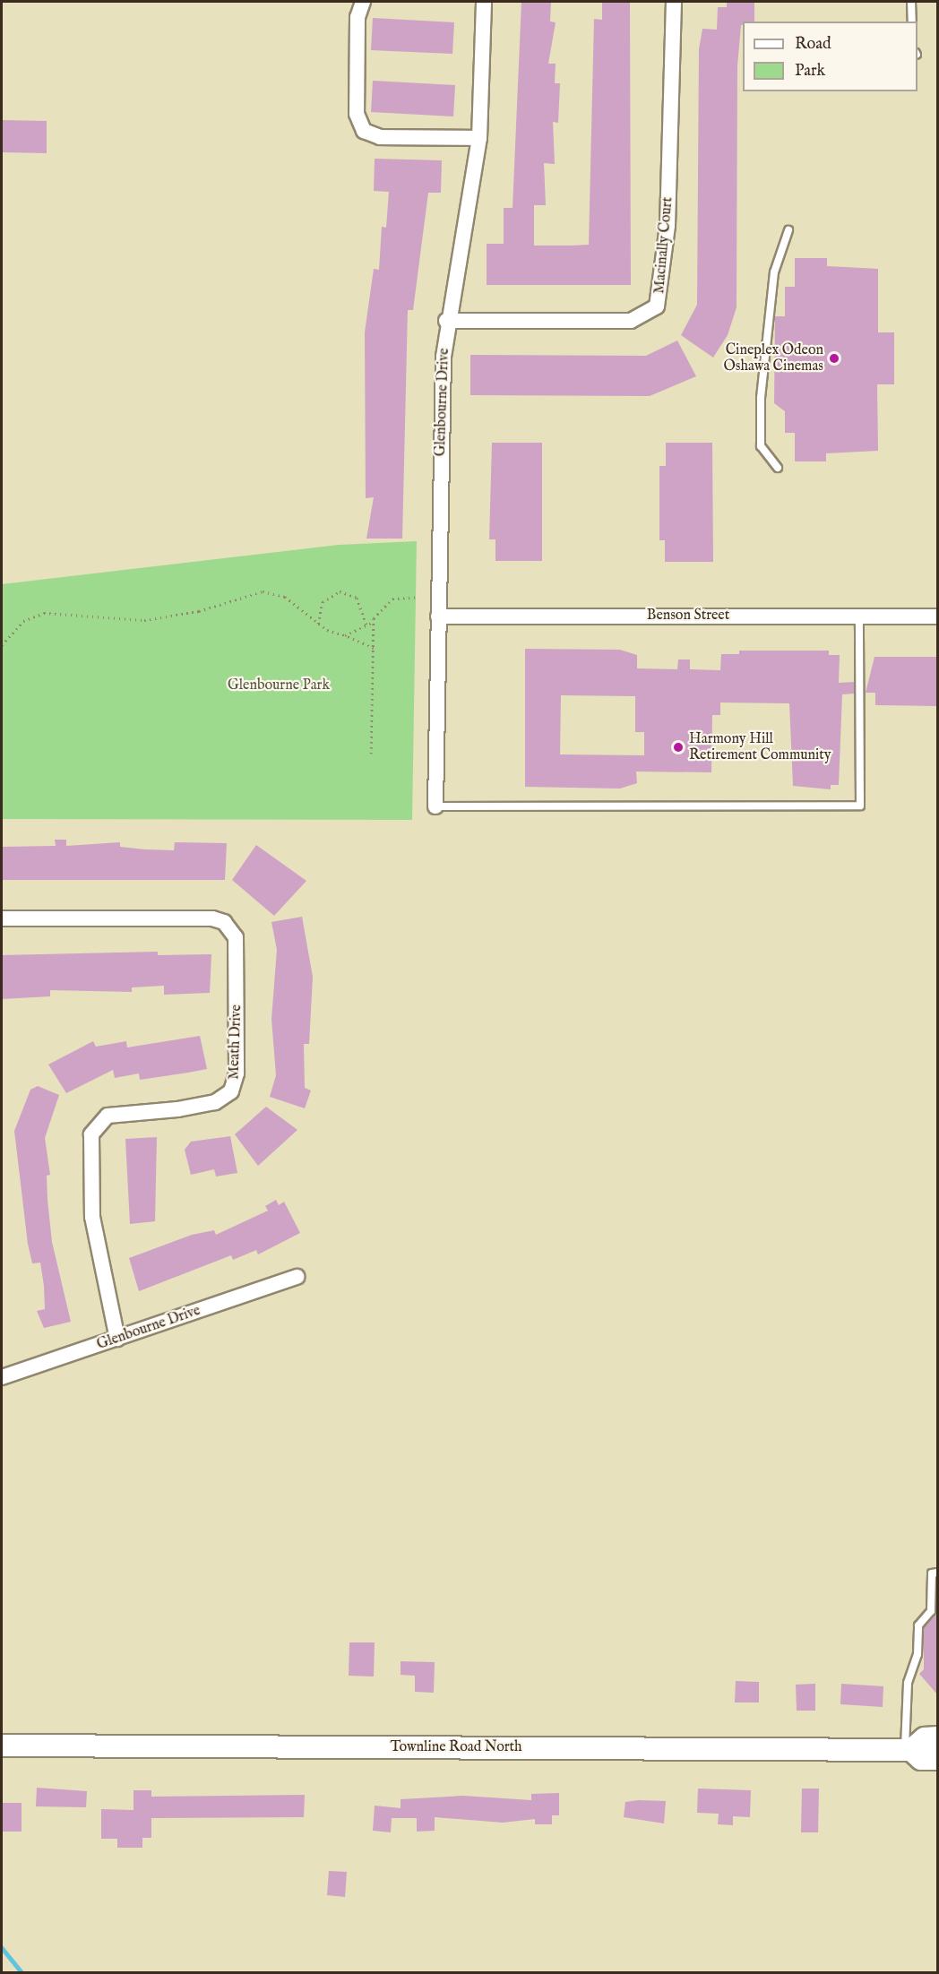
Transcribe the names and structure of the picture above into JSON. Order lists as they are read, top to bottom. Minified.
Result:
{"streets":{"main road":["Townline Road North"],"street":["Macinally Court","Glenbourne Drive","Benson Street","Meath Drive"]},"crossings":[["Macinally Court","Glenbourne Drive"],["Glenbourne Drive","Benson Street"],["Glenbourne Drive","Meath Drive"]],"parks":["Glenbourne Park"],"places":["Cineplex Odeon Oshawa Cinemas","Harmony Hill Retirement Community"],"legend":["Road","Park"]}
